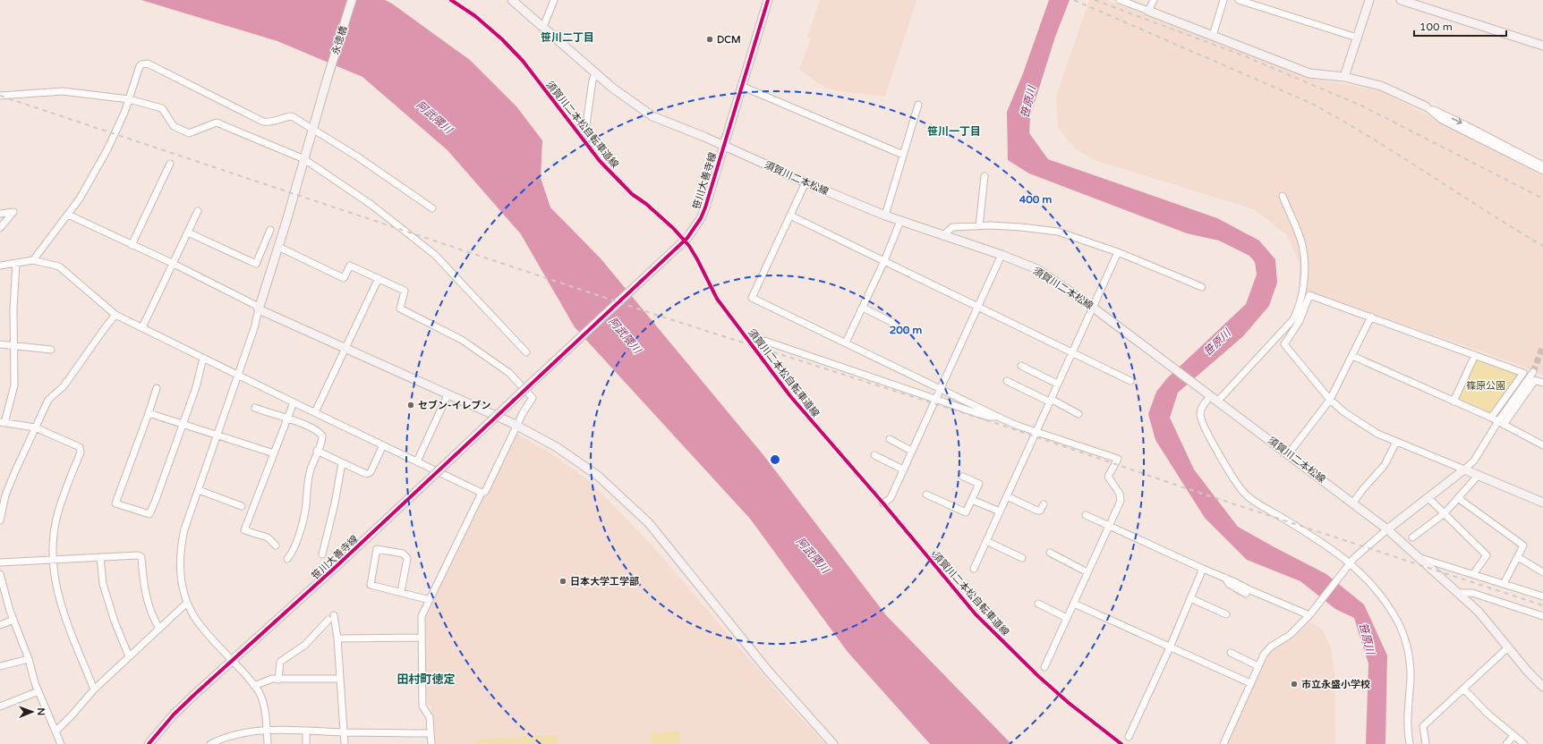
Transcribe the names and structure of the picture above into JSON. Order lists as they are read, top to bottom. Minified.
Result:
{"streets":{"street":["永徳橋","須賀川二本松線","笹川大善寺線"],"cycle path":["須賀川二本松自転車道線"]},"crossings":[["須賀川二本松線","笹川大善寺線"]],"districts":["笹川二丁目","笹川一丁目","田村町徳定"],"water":["笹原川","阿武隈川"],"parks":["篠原公園"],"places":["DCM","セブン-イレブン","日本大学工学部","市立永盛小学校"],"scale_bar":"100 m","north":"right","rings":["400 m","200 m"]}
